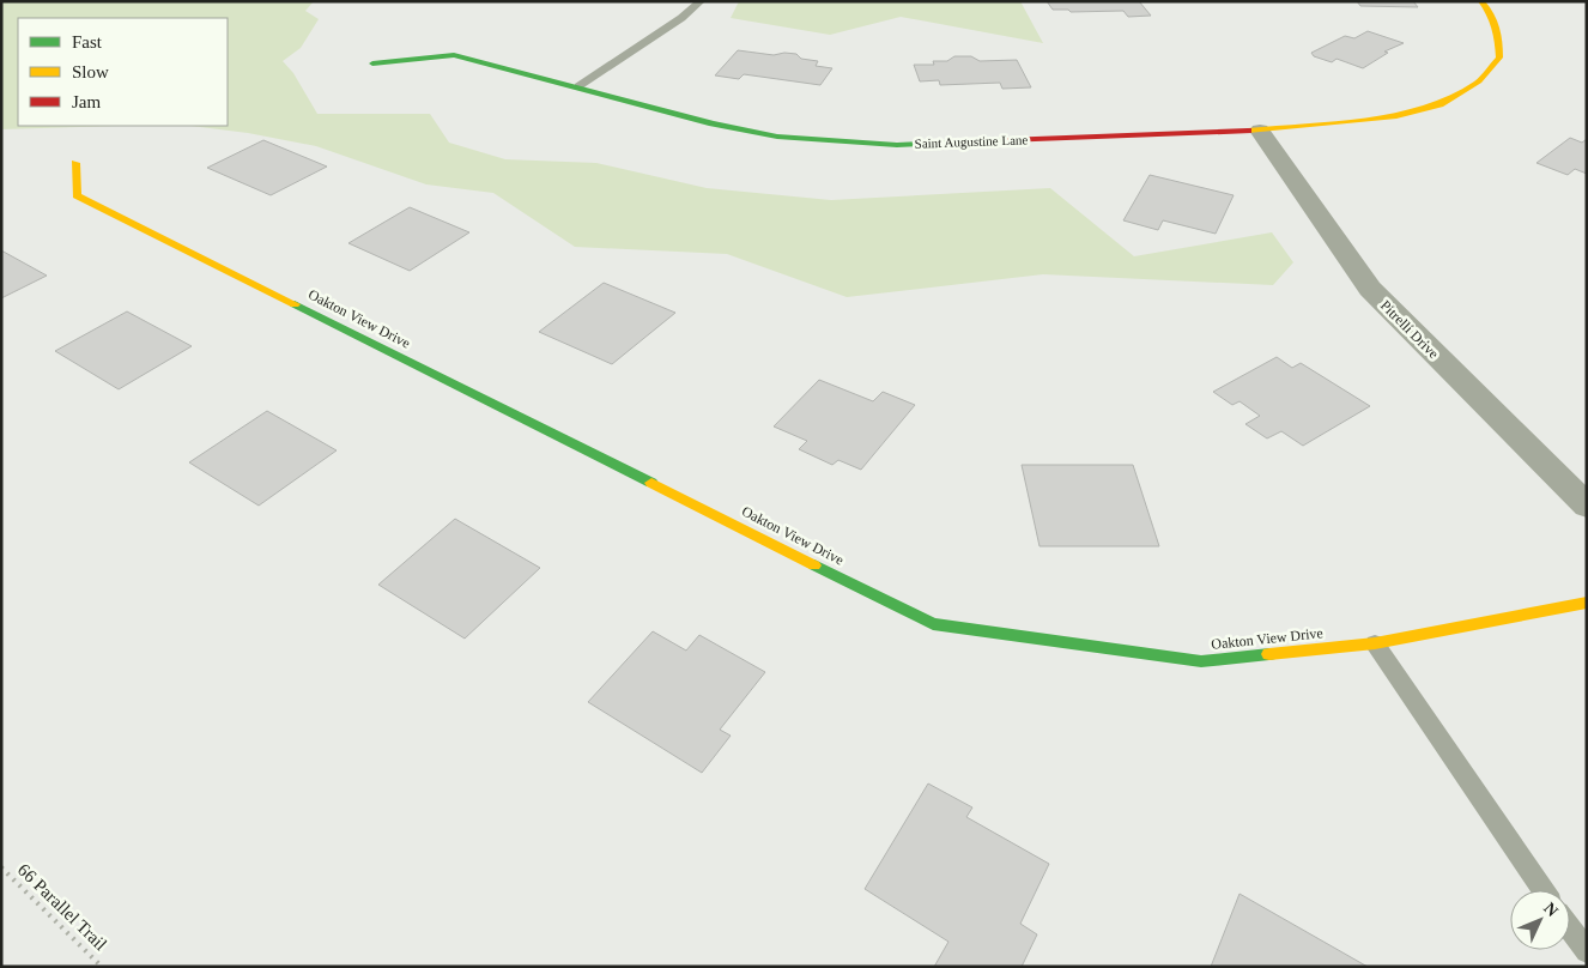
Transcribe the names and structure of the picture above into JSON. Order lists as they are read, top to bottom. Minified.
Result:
{"streets":{"street":["Saint Augustine Lane","Oakton View Drive","Pitrelli Drive"],"path":["66 Parallel Trail"]},"crossings":[["Saint Augustine Lane","Pitrelli Drive"]],"legend":["Fast","Slow","Jam"],"north":"top right"}
